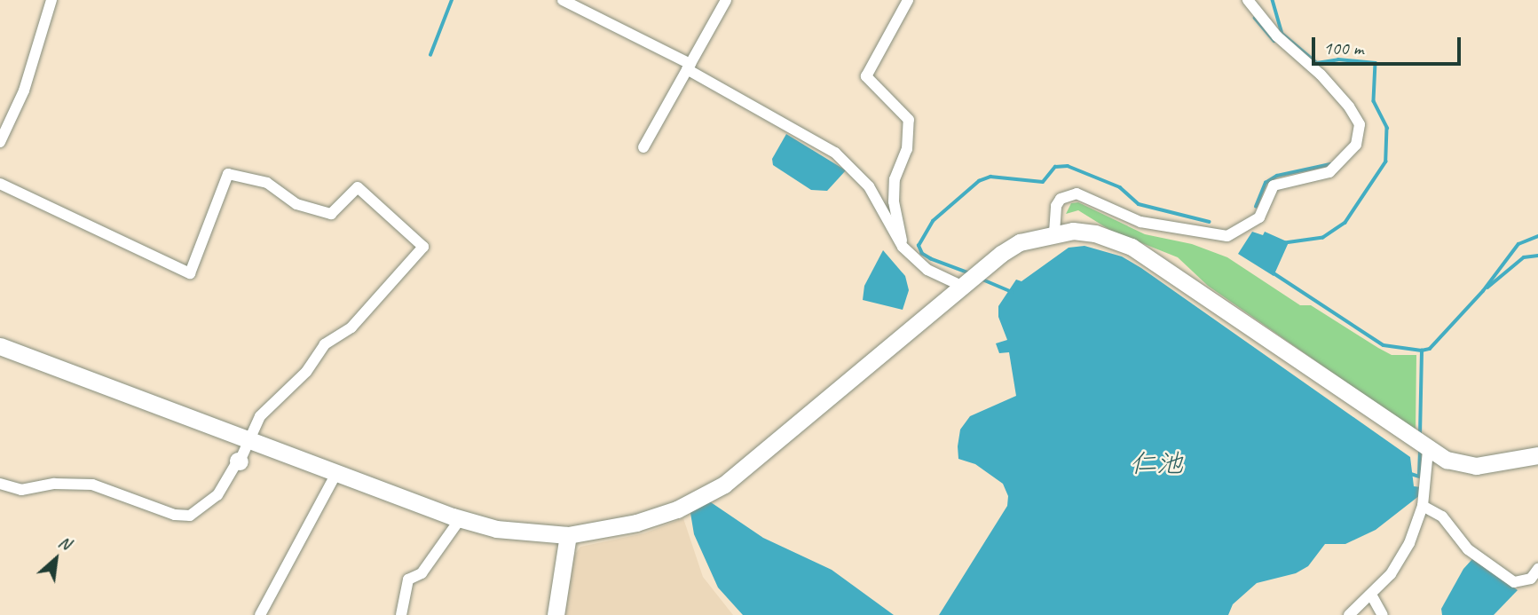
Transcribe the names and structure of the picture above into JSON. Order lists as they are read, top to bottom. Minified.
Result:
{"water":["仁池"],"scale_bar":"100 m","north":"top right"}
